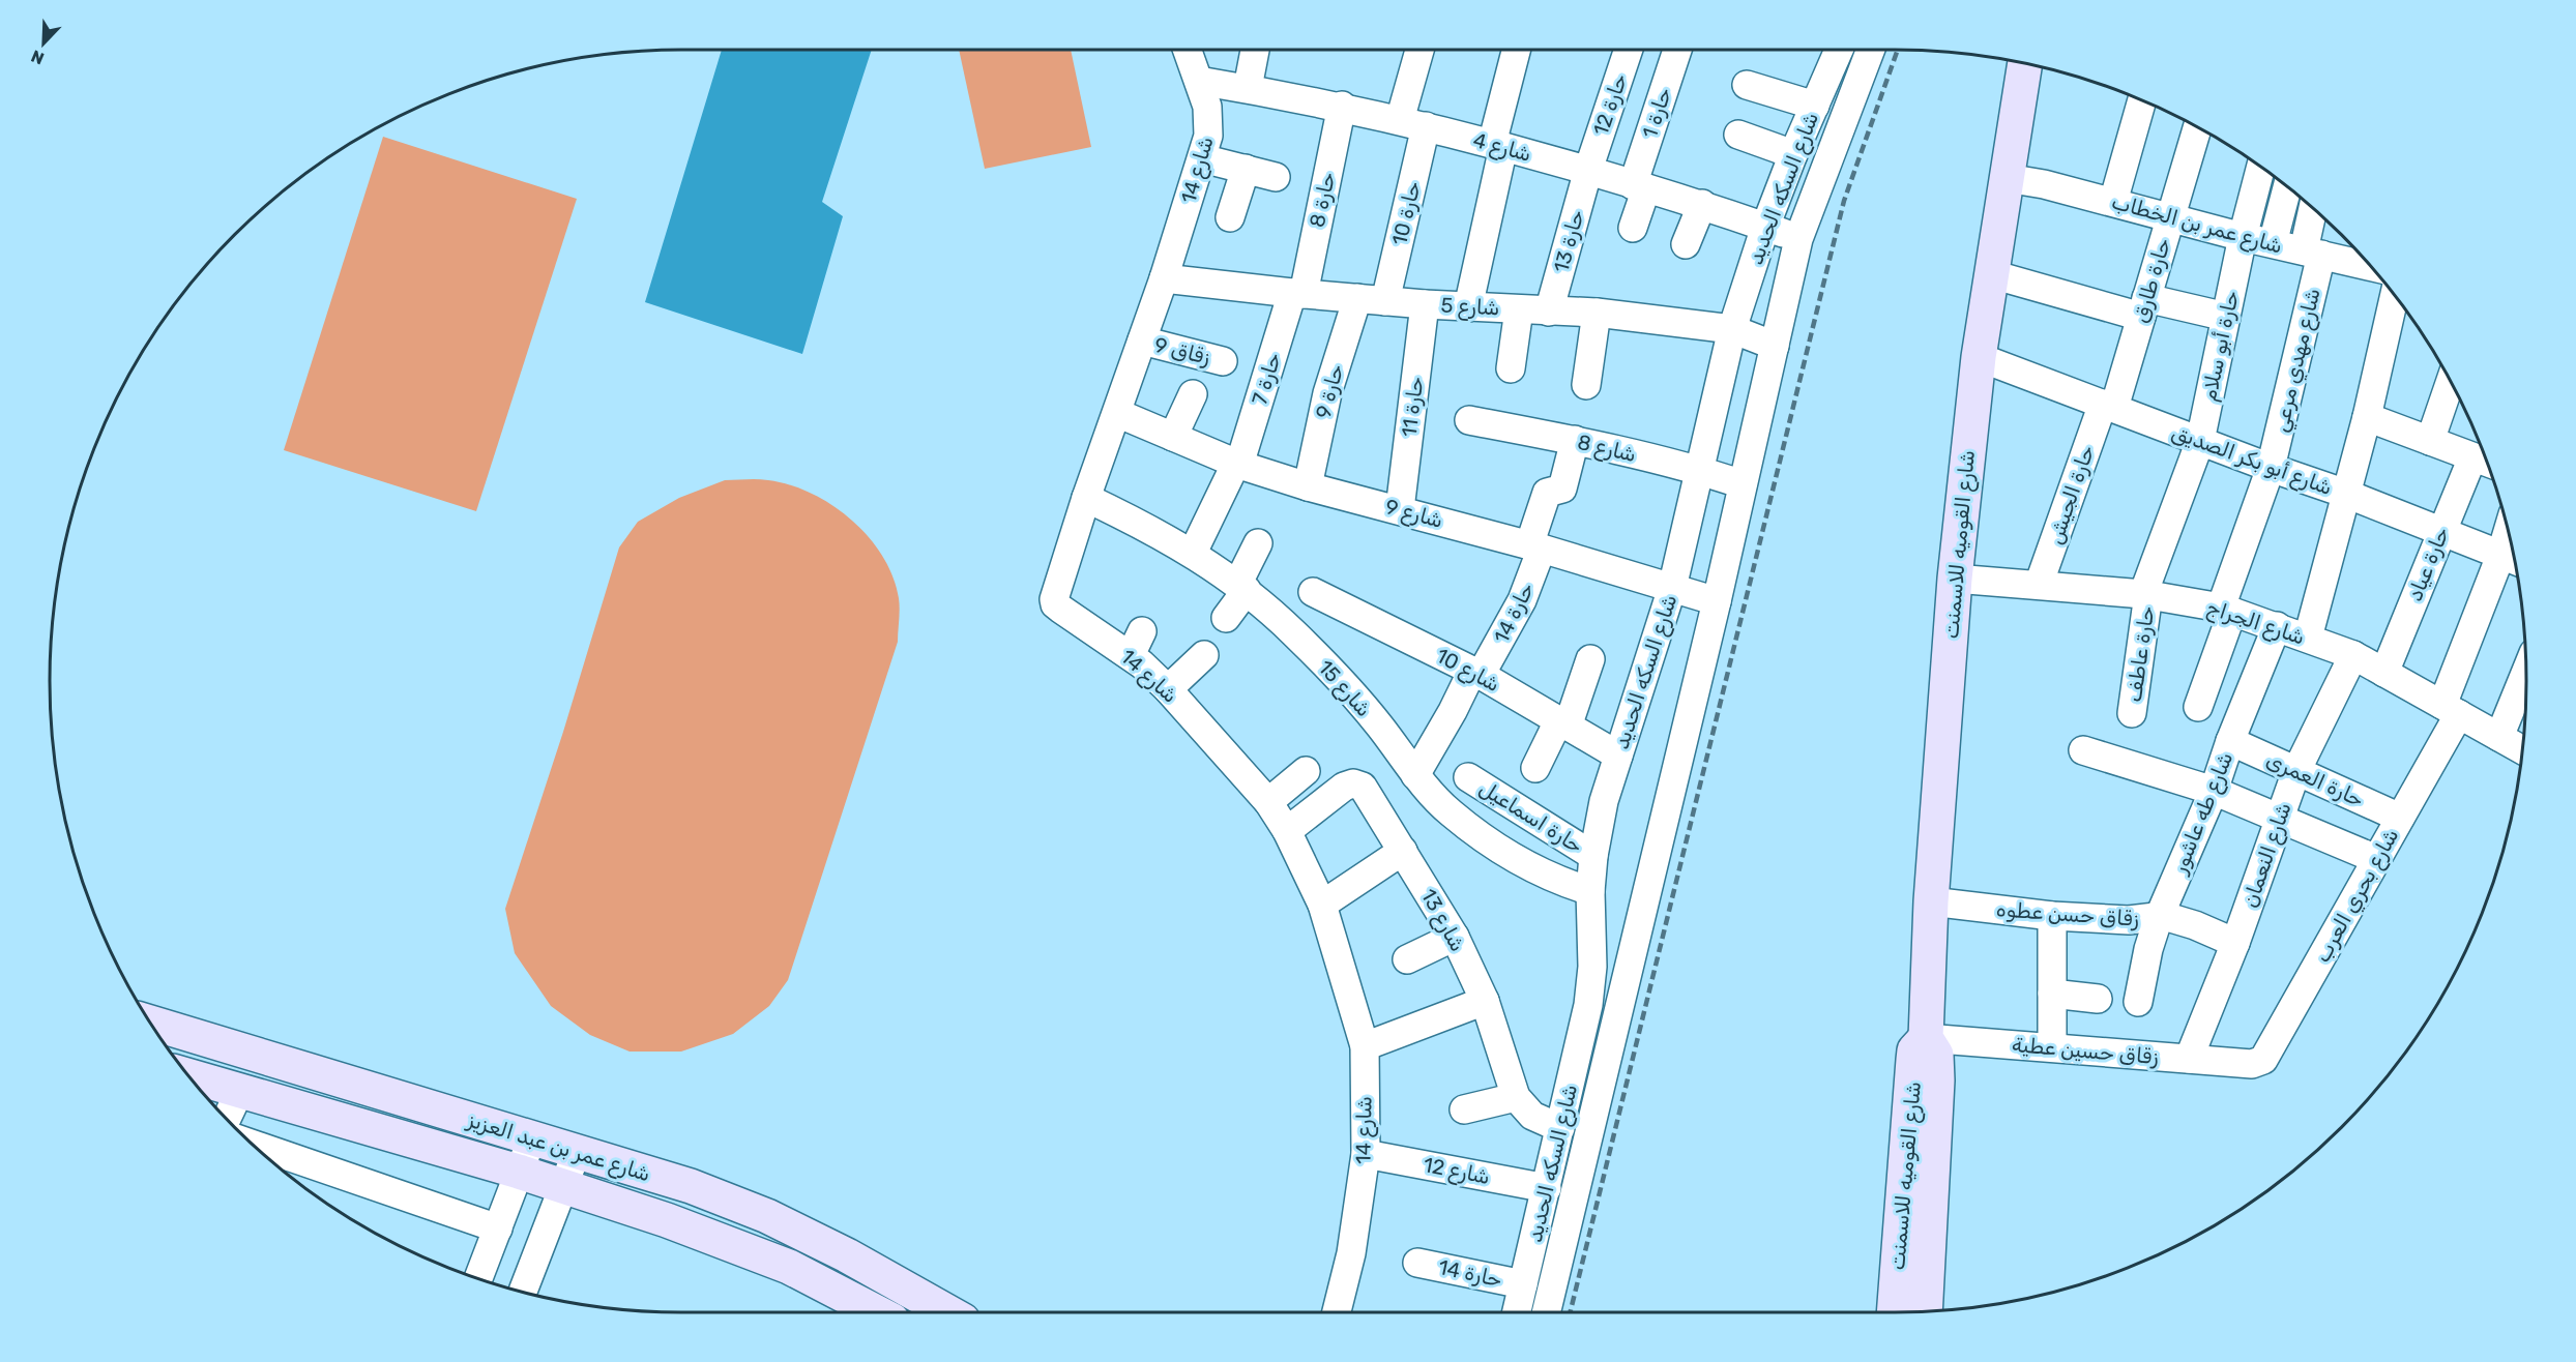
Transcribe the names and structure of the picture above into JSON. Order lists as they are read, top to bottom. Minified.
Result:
{"streets":{"main road":["شارع القوميه للاسمنت","شارع عمر بن عبد العزيز"],"street":["حارة 12","حارة 1","شارع 4","شارع 14","شارع السكه الحديد","حارة 8","حارة 10","شارع عمر بن الخطاب","حارة 13","حارة طارق","شارع 5","حارة أبو سلام","زقاق 9","شارع مهدي مرعي","حارة 7","حارة 9","حارة 11","شارع 8","شارع أبو بكر الصديق","حارة الجيش","شارع 9","حارة عياد","حارة 14","شارع الجراج","حارة عاطف","شارع 10","شارع 15","حارة العمرى","شارع طه عاشور","حارة اسماعيل","شارع النعمان","شارع بحري العرب","زقاق حسن عطوه","شارع 13","زقاق حسين عطية","شارع 12"]},"crossings":[["حارة 12","شارع 4"],["حارة 12","حارة 13"],["حارة 1","شارع 4"],["شارع 4","شارع 14"],["شارع 4","شارع السكه الحديد"],["شارع 4","حارة 8"],["شارع 4","حارة 10"],["شارع 4","حارة 13"],["شارع 14","شارع 5"],["شارع 14","زقاق 9"],["شارع 14","شارع 9"],["شارع 14","شارع 15"],["شارع 14","شارع 13"],["شارع 14","شارع 12"],["شارع السكه الحديد","شارع 5"],["شارع السكه الحديد","شارع 8"],["شارع السكه الحديد","شارع 9"],["شارع السكه الحديد","حارة 14"],["شارع السكه الحديد","شارع 10"],["شارع السكه الحديد","شارع 15"],["شارع السكه الحديد","حارة اسماعيل"],["شارع السكه الحديد","شارع 13"],["شارع السكه الحديد","شارع 12"],["حارة 8","شارع 5"],["حارة 8","حارة 7"],["حارة 10","شارع 5"],["شارع عمر بن الخطاب","حارة طارق"],["شارع عمر بن الخطاب","حارة أبو سلام"],["شارع عمر بن الخطاب","شارع مهدي مرعي"],["شارع عمر بن الخطاب","شارع القوميه للاسمنت"],["حارة 13","شارع 5"],["حارة طارق","شارع أبو بكر الصديق"],["حارة طارق","حارة الجيش"],["شارع 5","حارة 7"],["شارع 5","حارة 9"],["شارع 5","حارة 11"],["حارة أبو سلام","شارع أبو بكر الصديق"],["حارة أبو سلام","شارع الجراج"],["حارة أبو سلام","حارة عاطف"],["شارع مهدي مرعي","شارع أبو بكر الصديق"],["شارع مهدي مرعي","شارع الجراج"],["حارة 7","شارع 9"],["حارة 7","شارع 15"],["حارة 9","شارع 9"],["حارة 11","شارع 9"],["شارع 8","حارة 14"],["شارع أبو بكر الصديق","حارة الجيش"],["شارع أبو بكر الصديق","شارع القوميه للاسمنت"],["شارع أبو بكر الصديق","حارة عياد"],["شارع أبو بكر الصديق","شارع بحري العرب"],["حارة الجيش","شارع الجراج"],["شارع 9","حارة 14"],["شارع القوميه للاسمنت","شارع الجراج"],["شارع القوميه للاسمنت","زقاق حسن عطوه"],["شارع القوميه للاسمنت","زقاق حسين عطية"],["حارة عياد","شارع الجراج"],["حارة 14","شارع 10"],["حارة 14","شارع 15"],["شارع الجراج","حارة عاطف"],["شارع الجراج","شارع طه عاشور"],["شارع الجراج","شارع النعمان"],["شارع الجراج","شارع بحري العرب"],["حارة العمرى","شارع طه عاشور"],["حارة العمرى","شارع النعمان"],["حارة العمرى","شارع بحري العرب"],["شارع طه عاشور","زقاق حسن عطوه"],["شارع النعمان","زقاق حسن عطوه"],["شارع النعمان","زقاق حسين عطية"],["شارع بحري العرب","زقاق حسين عطية"]],"north":"bottom left"}
